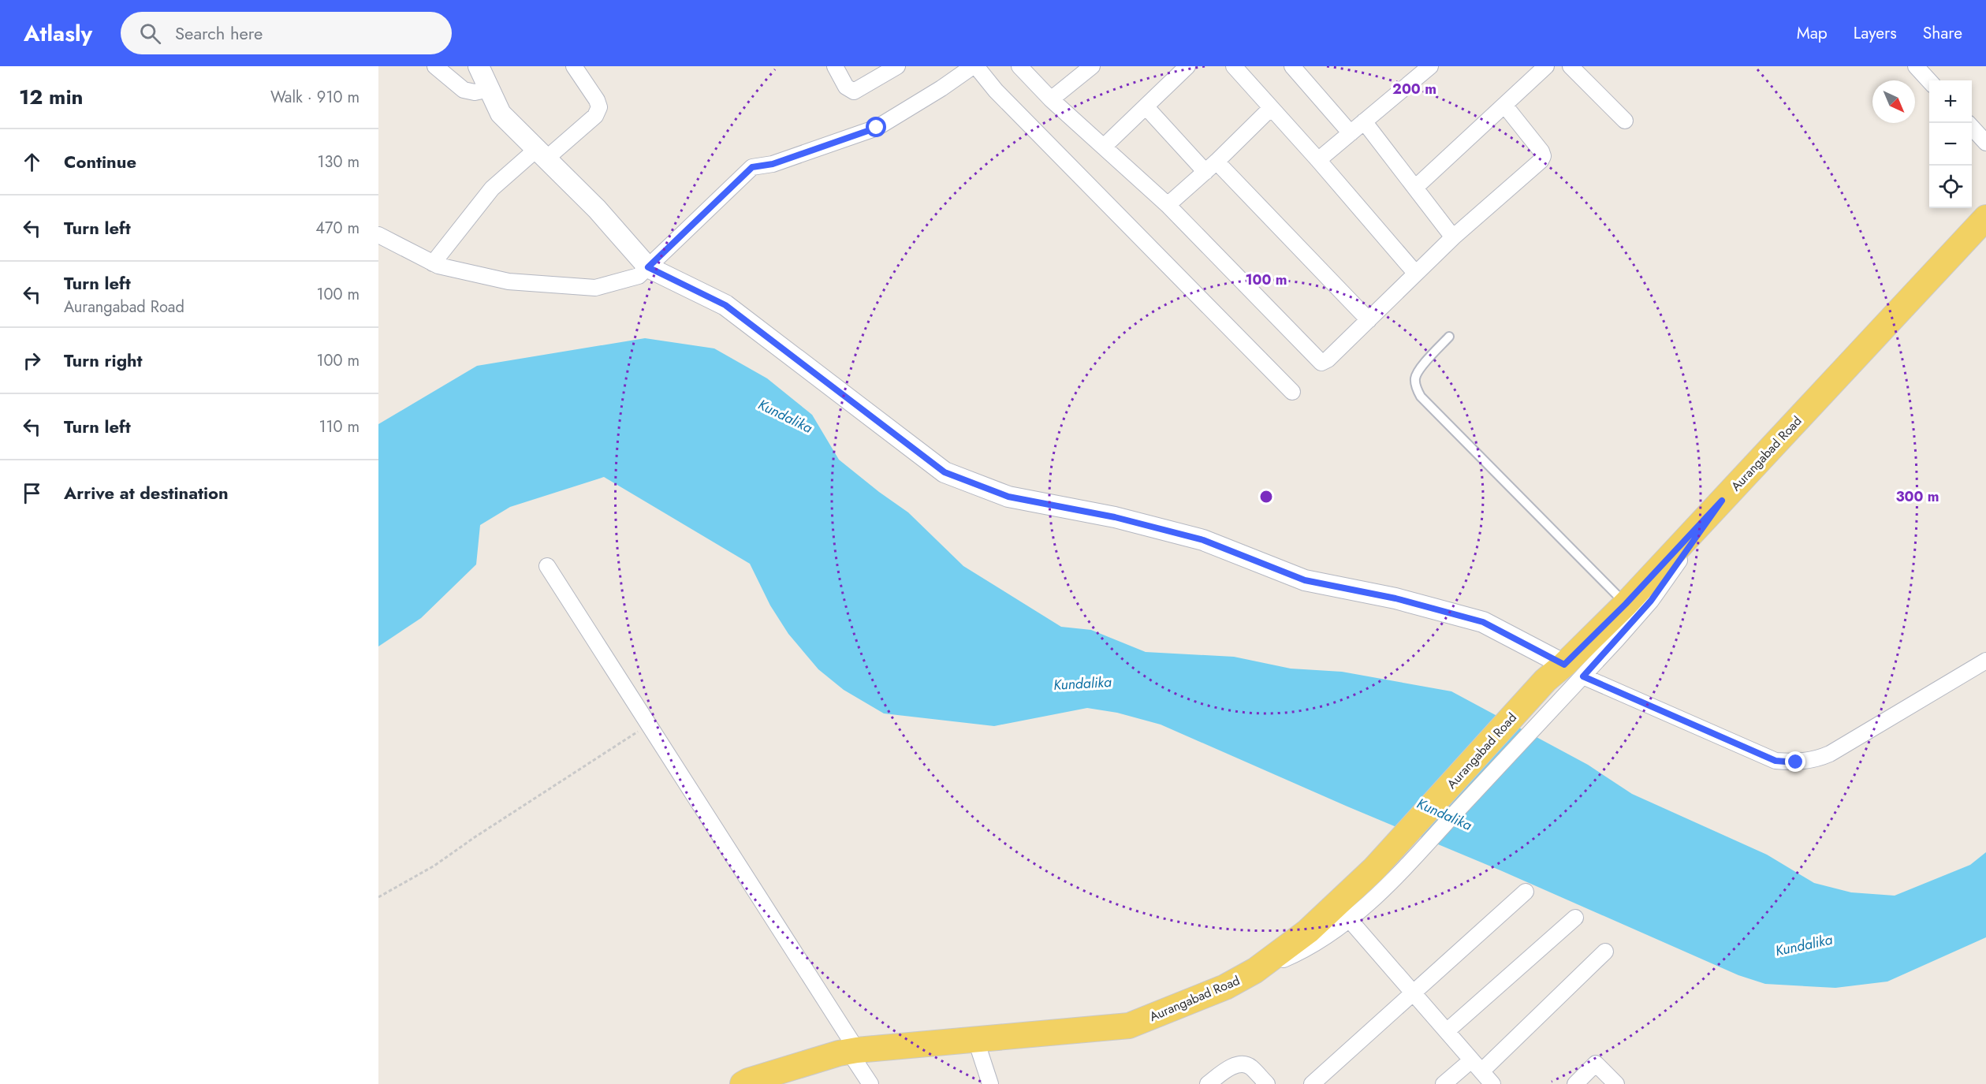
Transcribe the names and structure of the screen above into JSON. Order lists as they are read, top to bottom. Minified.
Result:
{"streets":{"main road":["Aurangabad Road"]},"water":["Kundalika"],"north":"bottom right","page":{"header":"Atlasly","search":"Search here","nav":["Map","Layers","Share"],"heading":["12 min","Walk · 910 m"],"map_buttons":["+","−"],"list":[["Continue","130 m"],["Turn left","470 m"],["Turn left","Aurangabad Road","100 m"],["Turn right","100 m"],["Turn left","110 m"],"Arrive at destination"]},"rings":["200 m","100 m","300 m"]}
